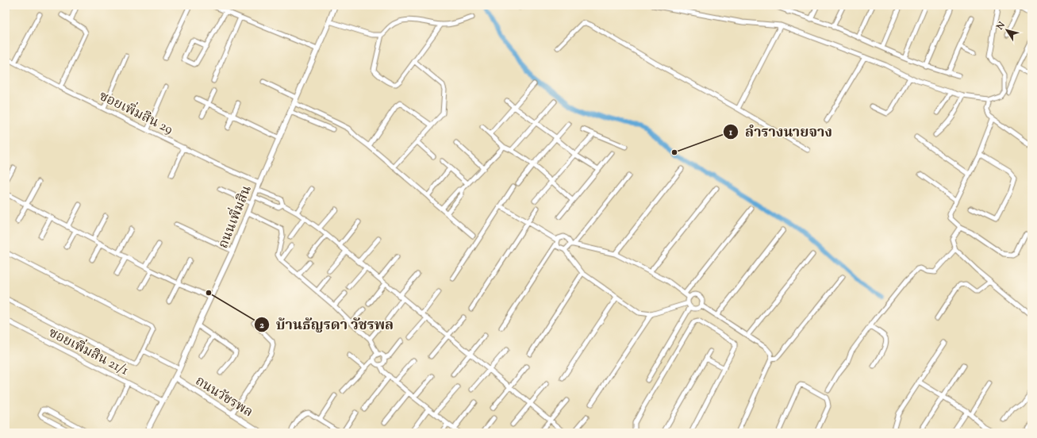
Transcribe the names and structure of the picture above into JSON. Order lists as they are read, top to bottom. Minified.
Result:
{"streets":{"street":["ซอยเพิ่มสิน 29","ถนนเพิ่มสิน","ซอยเพิ่มสิน 21/1","ถนนวัชรพล"]},"crossings":[["ซอยเพิ่มสิน 29","ถนนเพิ่มสิน"],["ถนนเพิ่มสิน","ซอยเพิ่มสิน 21/1"],["ถนนเพิ่มสิน","ถนนวัชรพล"]],"places":["ลำรางนายจาง","บ้านธัญรดา วัชรพล"],"north":"top left"}
